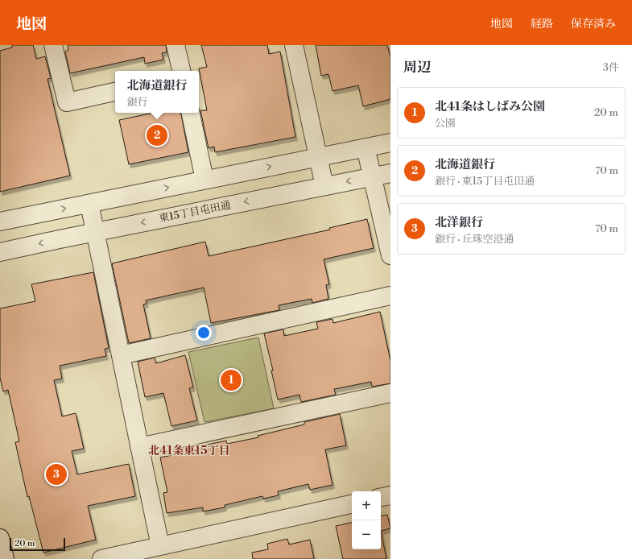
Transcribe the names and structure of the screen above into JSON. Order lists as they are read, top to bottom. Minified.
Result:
{"streets":{"street":["東15丁目屯田通"]},"districts":["北41条東15丁目"],"scale_bar":"20 m","page":{"header":"地図","nav":["地図","経路","保存済み"],"heading":["周辺","3件"],"popup":["北海道銀行","銀行"],"list":[{"mark":"1","name":"北41条はしばみ公園","note":"公園","value":"20 m"},{"mark":"2","name":"北海道銀行","note":"銀行 · 東15丁目屯田通","value":"70 m"},{"mark":"3","name":"北洋銀行","note":"銀行 · 丘珠空港通","value":"70 m"}],"pins":["2","1","3"],"map_buttons":["+","−"],"scale":"20 m"}}
